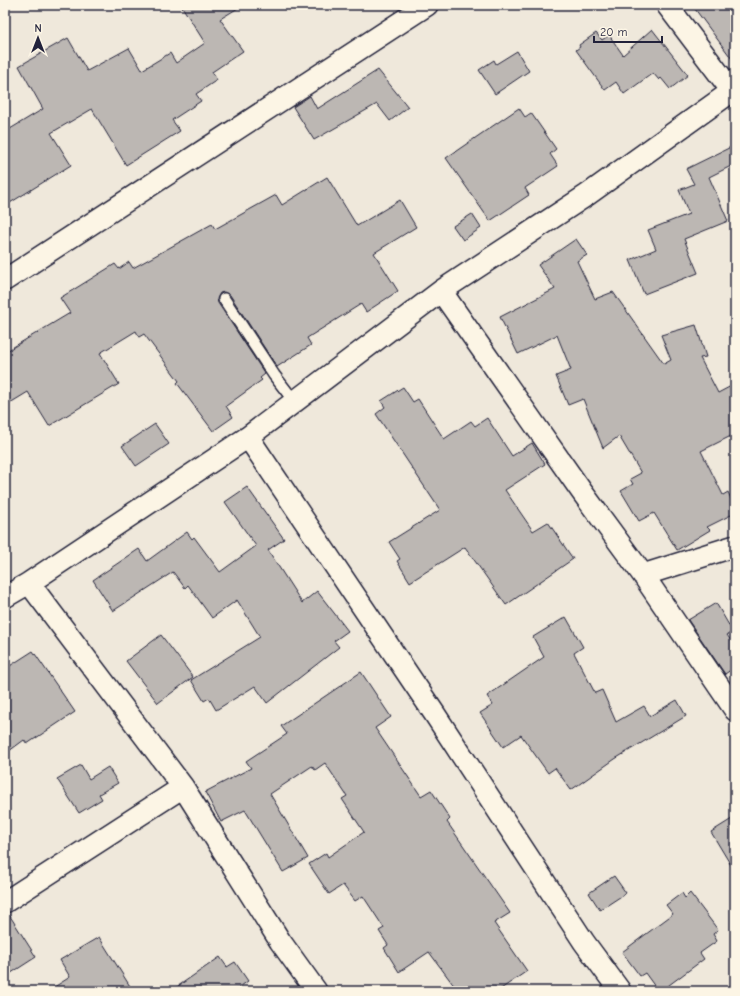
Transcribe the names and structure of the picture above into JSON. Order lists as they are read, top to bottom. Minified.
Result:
{"scale_bar":"20 m","north":"top"}
